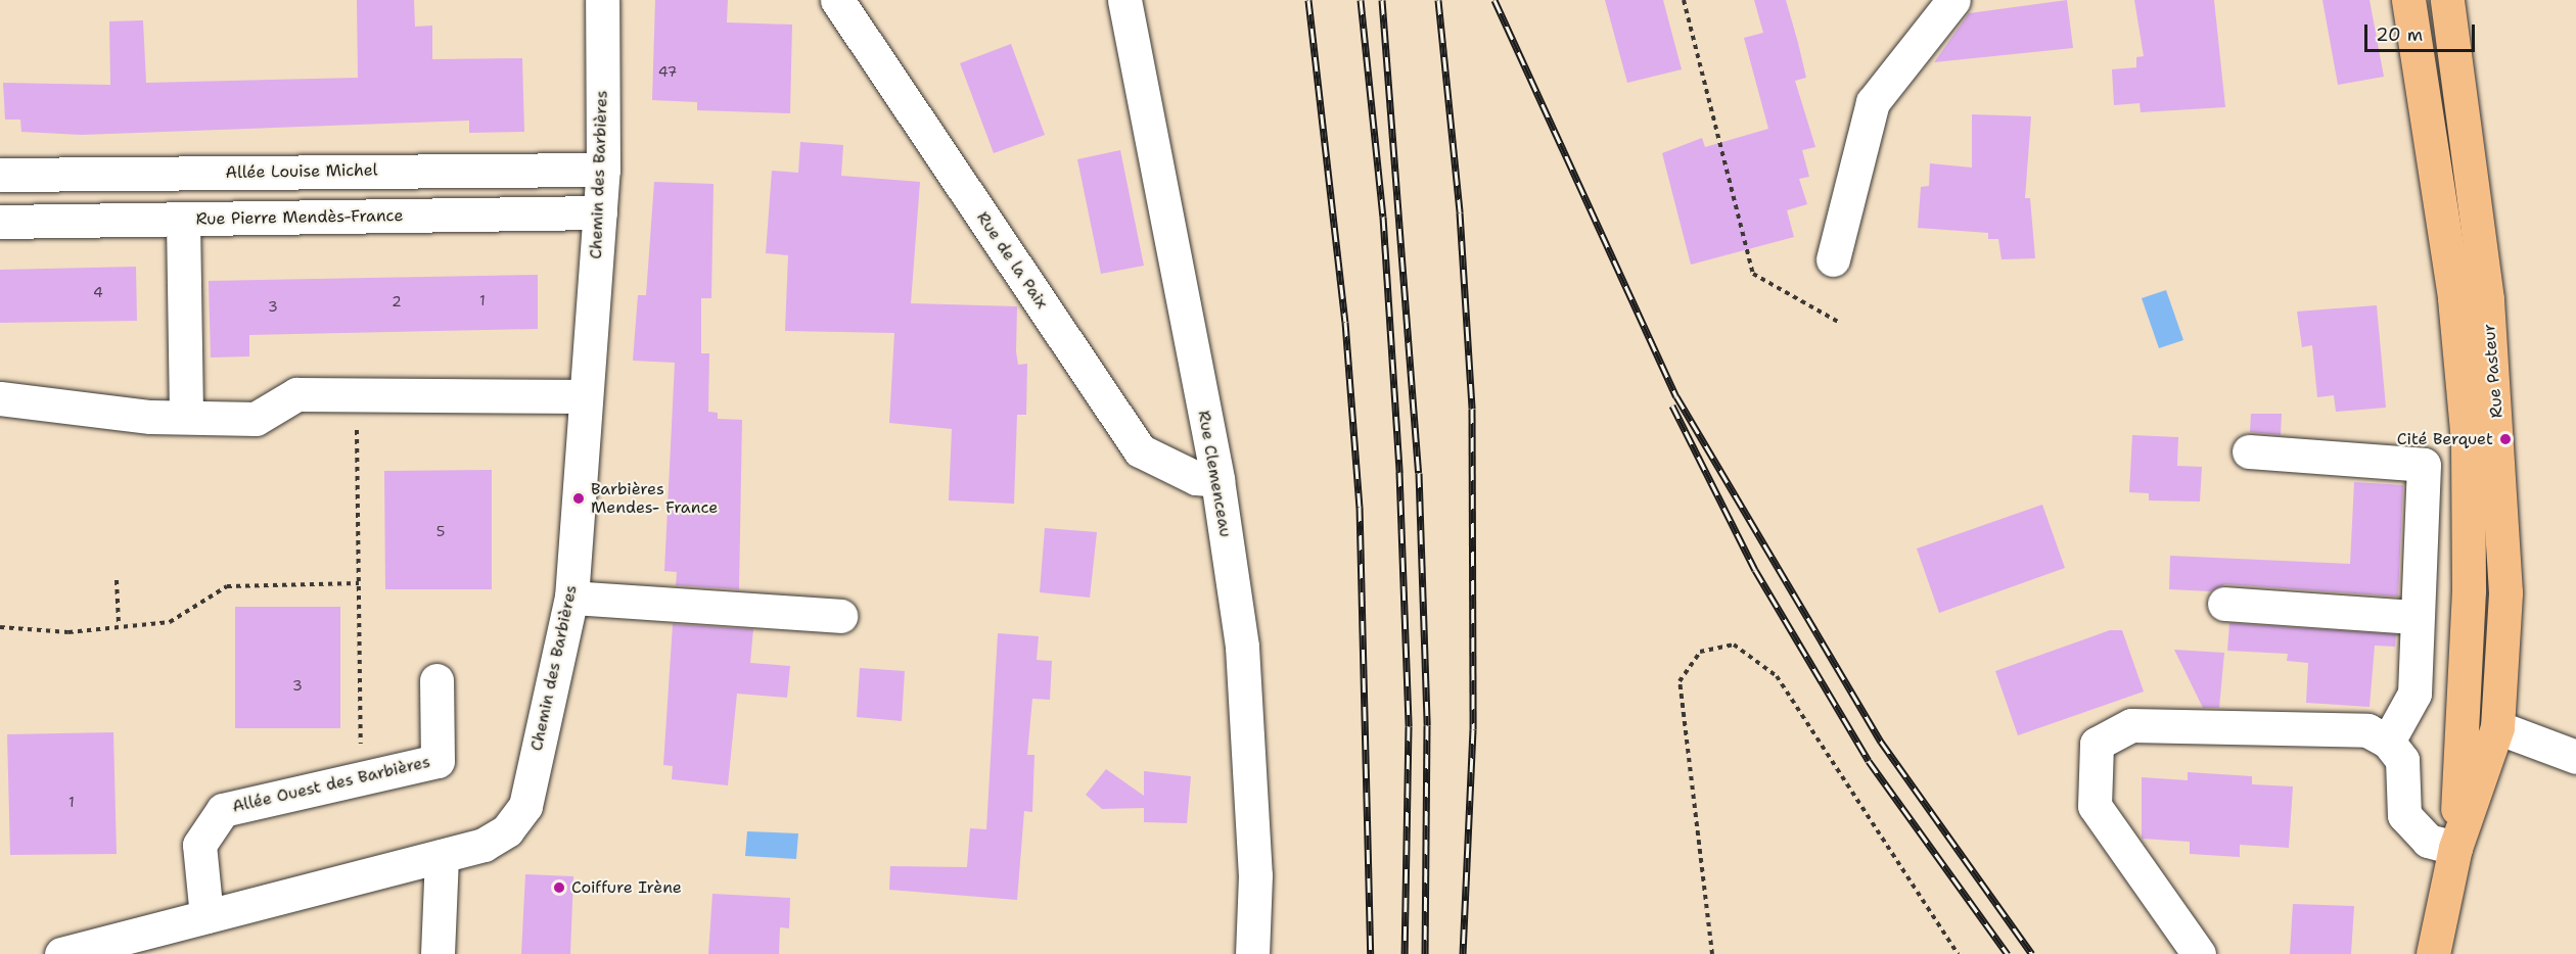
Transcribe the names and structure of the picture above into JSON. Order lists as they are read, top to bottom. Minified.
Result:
{"streets":{"main road":["Rue Pasteur"],"street":["Allée Louise Michel","Chemin des Barbières","Rue Pierre Mendès-France","Rue de la Paix","Rue Clemenceau","Allée Ouest des Barbières"]},"crossings":[["Allée Louise Michel","Chemin des Barbières"],["Chemin des Barbières","Rue Pierre Mendès-France"],["Chemin des Barbières","Allée Ouest des Barbières"],["Rue de la Paix","Rue Clemenceau"]],"places":["Cité Berquet","Barbières Mendes- France","Coiffure Irène"],"house_numbers":["47","4","1","2","3","5","3","1"],"scale_bar":"20 m"}
